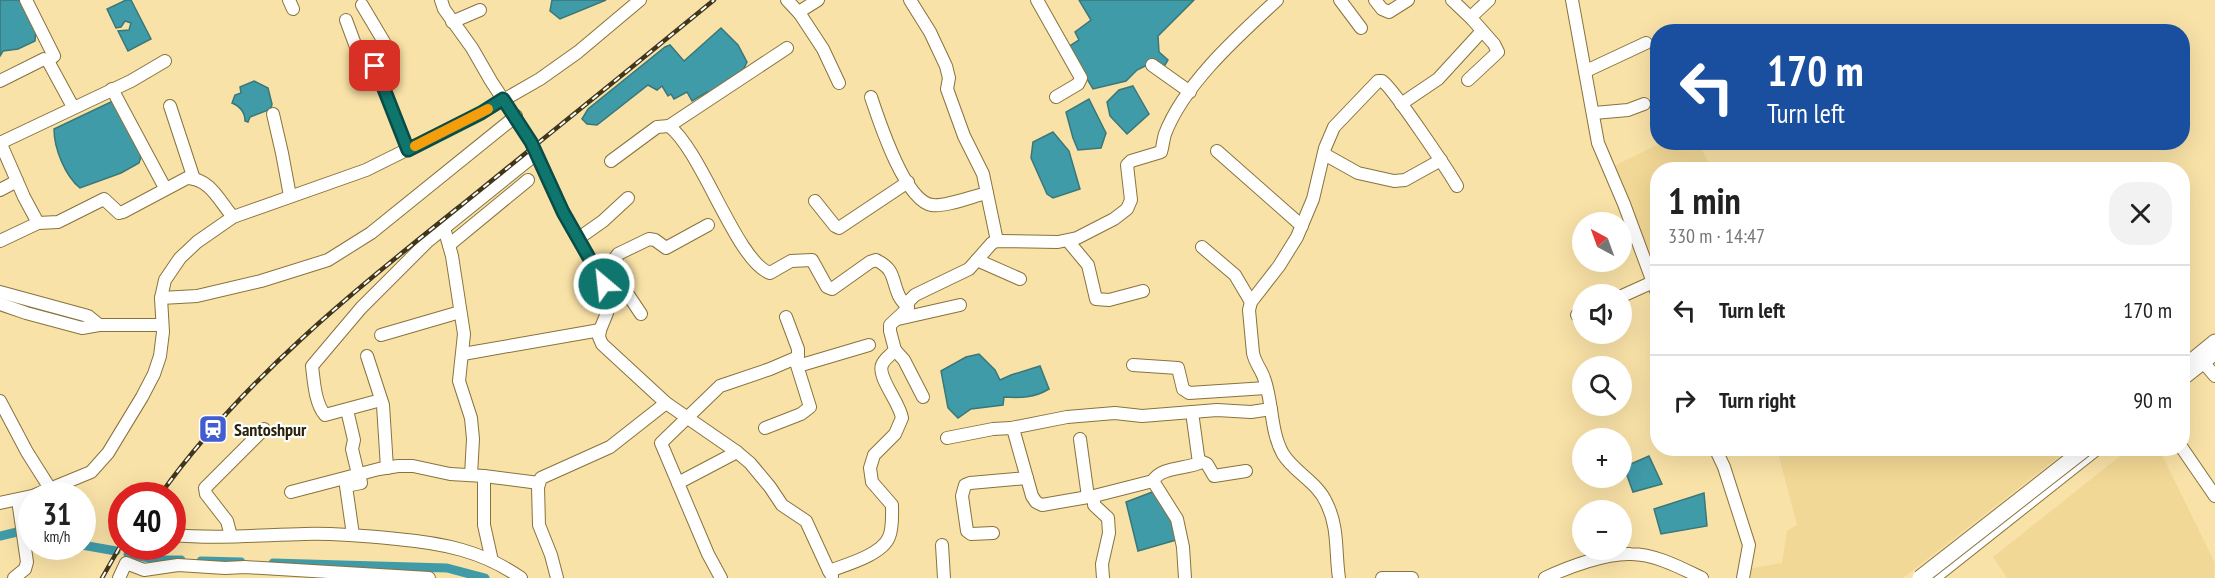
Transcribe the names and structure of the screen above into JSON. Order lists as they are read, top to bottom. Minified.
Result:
{"places":{"station":["Santoshpur"]},"north":"top left","page":{"turn":["170 m","Turn left"],"heading":["1 min","330 m · 14:47"],"map_buttons":["+","−"],"list":[{"name":"Turn left","value":"170 m"},{"name":"Turn right","value":"90 m"}],"speed":"31 km/h","limit":"40"}}
